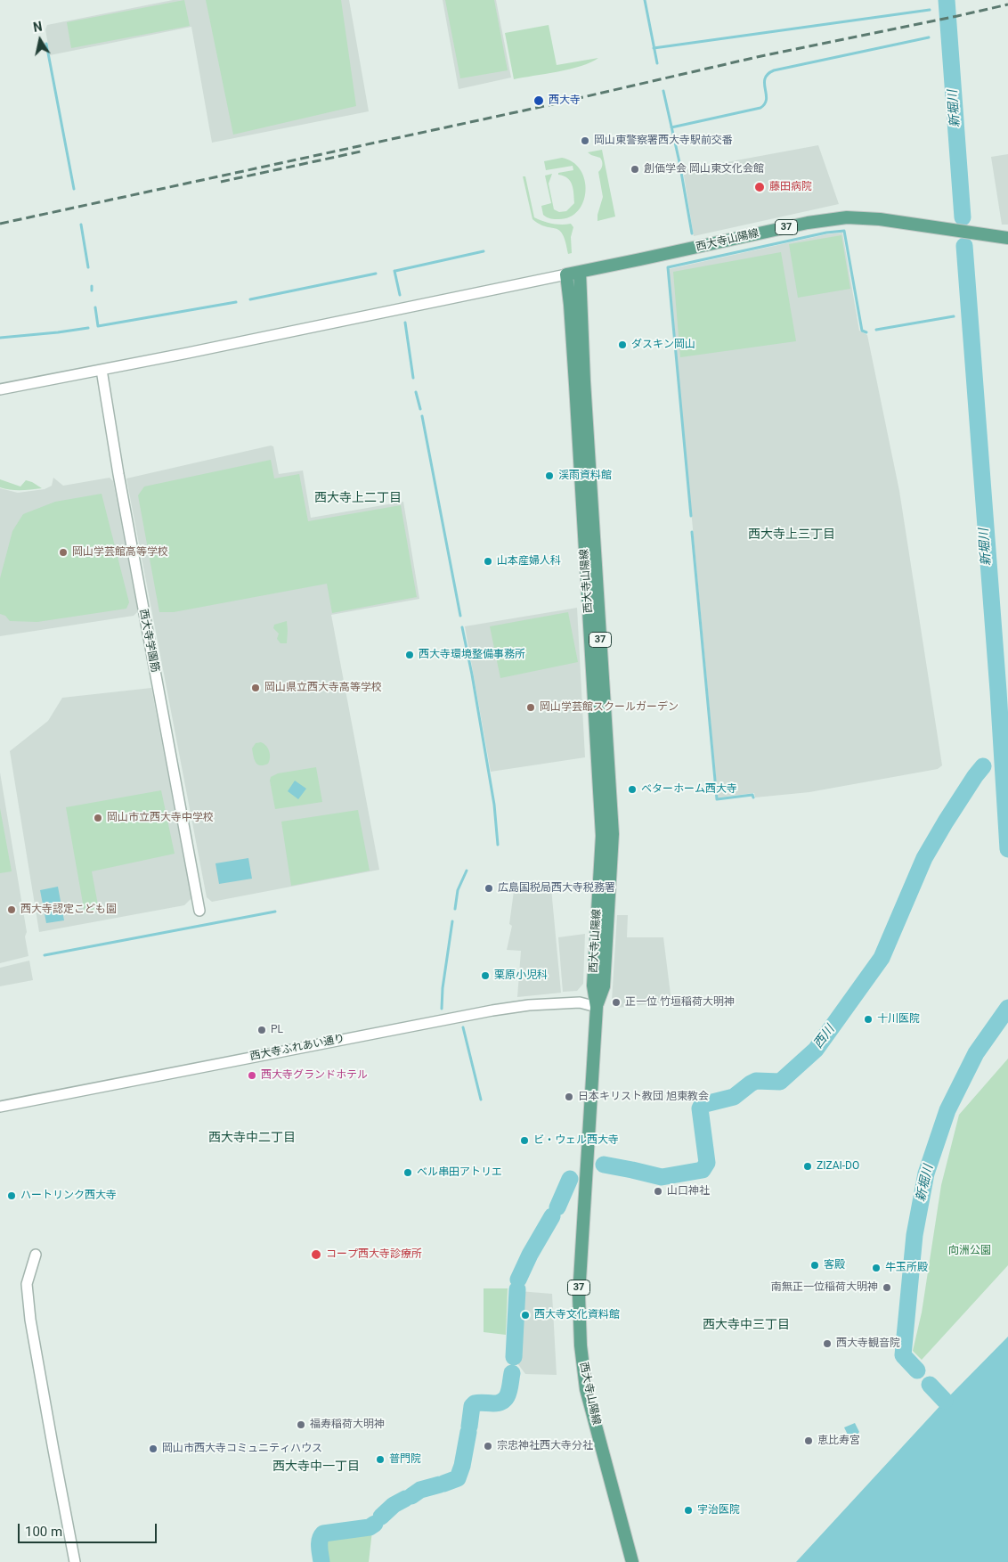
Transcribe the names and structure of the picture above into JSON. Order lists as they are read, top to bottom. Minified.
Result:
{"streets":{"main road":["37","西大寺山陽線"],"street":["西大寺学園筋","西大寺ふれあい通り"]},"crossings":[["西大寺山陽線","西大寺ふれあい通り"]],"districts":["西大寺上二丁目","西大寺上三丁目","西大寺中二丁目","西大寺中三丁目","西大寺中一丁目"],"water":["新堀川","西川"],"parks":["向洲公園"],"places":["西大寺","岡山東警察署西大寺駅前交番","創価学会 岡山東文化会館","藤田病院","ダスキン岡山","渓雨資料館","岡山学芸館高等学校","山本産婦人科","西大寺環境整備事務所","岡山県立西大寺高等学校","岡山学芸館スクールガーデン","ベターホーム西大寺","岡山市立西大寺中学校","広島国税局西大寺税務署","西大寺認定こども園","栗原小児科","正一位 竹垣稲荷大明神","十川医院","PL","西大寺グランドホテル","日本キリスト教団 旭東教会","ビ・ウェル西大寺","ZIZAI‐DO","ベル串田アトリエ","山口神社","ハートリンク西大寺","コープ西大寺診療所","客殿","牛玉所殿","南無正一位稲荷大明神","西大寺文化資料館","西大寺観音院","福寿稲荷大明神","恵比寿宮","宗忠神社西大寺分社","岡山市西大寺コミュニティハウス","普門院","宇治医院"],"scale_bar":"100 m","north":"top"}
